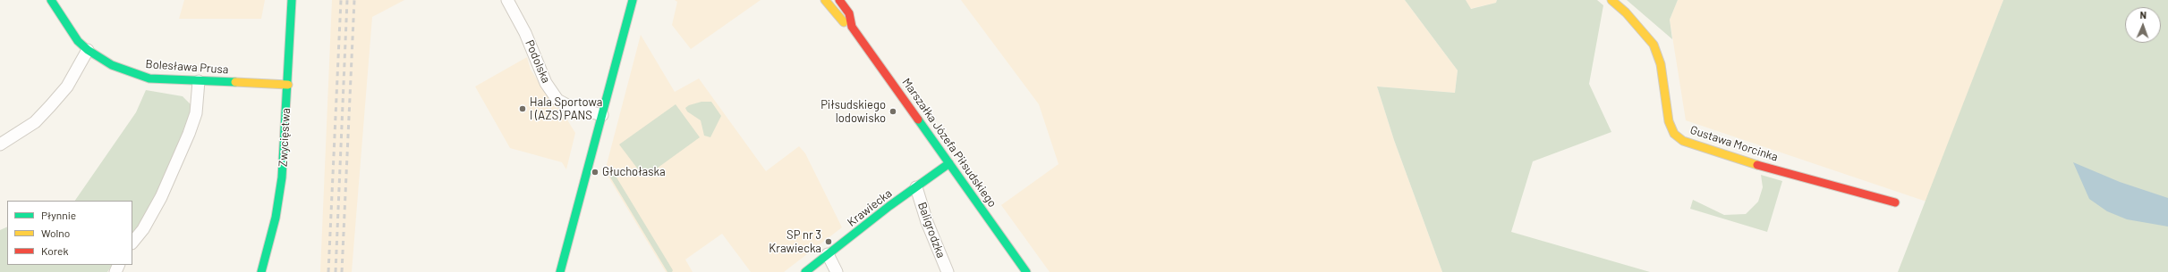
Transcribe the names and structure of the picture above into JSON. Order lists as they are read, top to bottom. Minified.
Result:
{"streets":{"street":["Podolska","Bolesława Prusa","Zwycięstwa","Marszałka Józefa Piłsudskiego","Gustawa Morcinka","Krawiecka","Baligrodzka"]},"crossings":[["Bolesława Prusa","Zwycięstwa"],["Marszałka Józefa Piłsudskiego","Krawiecka"],["Krawiecka","Baligrodzka"]],"places":["Hala Sportowa I (AZS) PANS","Piłsudskiego lodowisko","Głuchołaska","SP nr 3 Krawiecka"],"legend":["Płynnie","Wolno","Korek"],"north":"top"}
